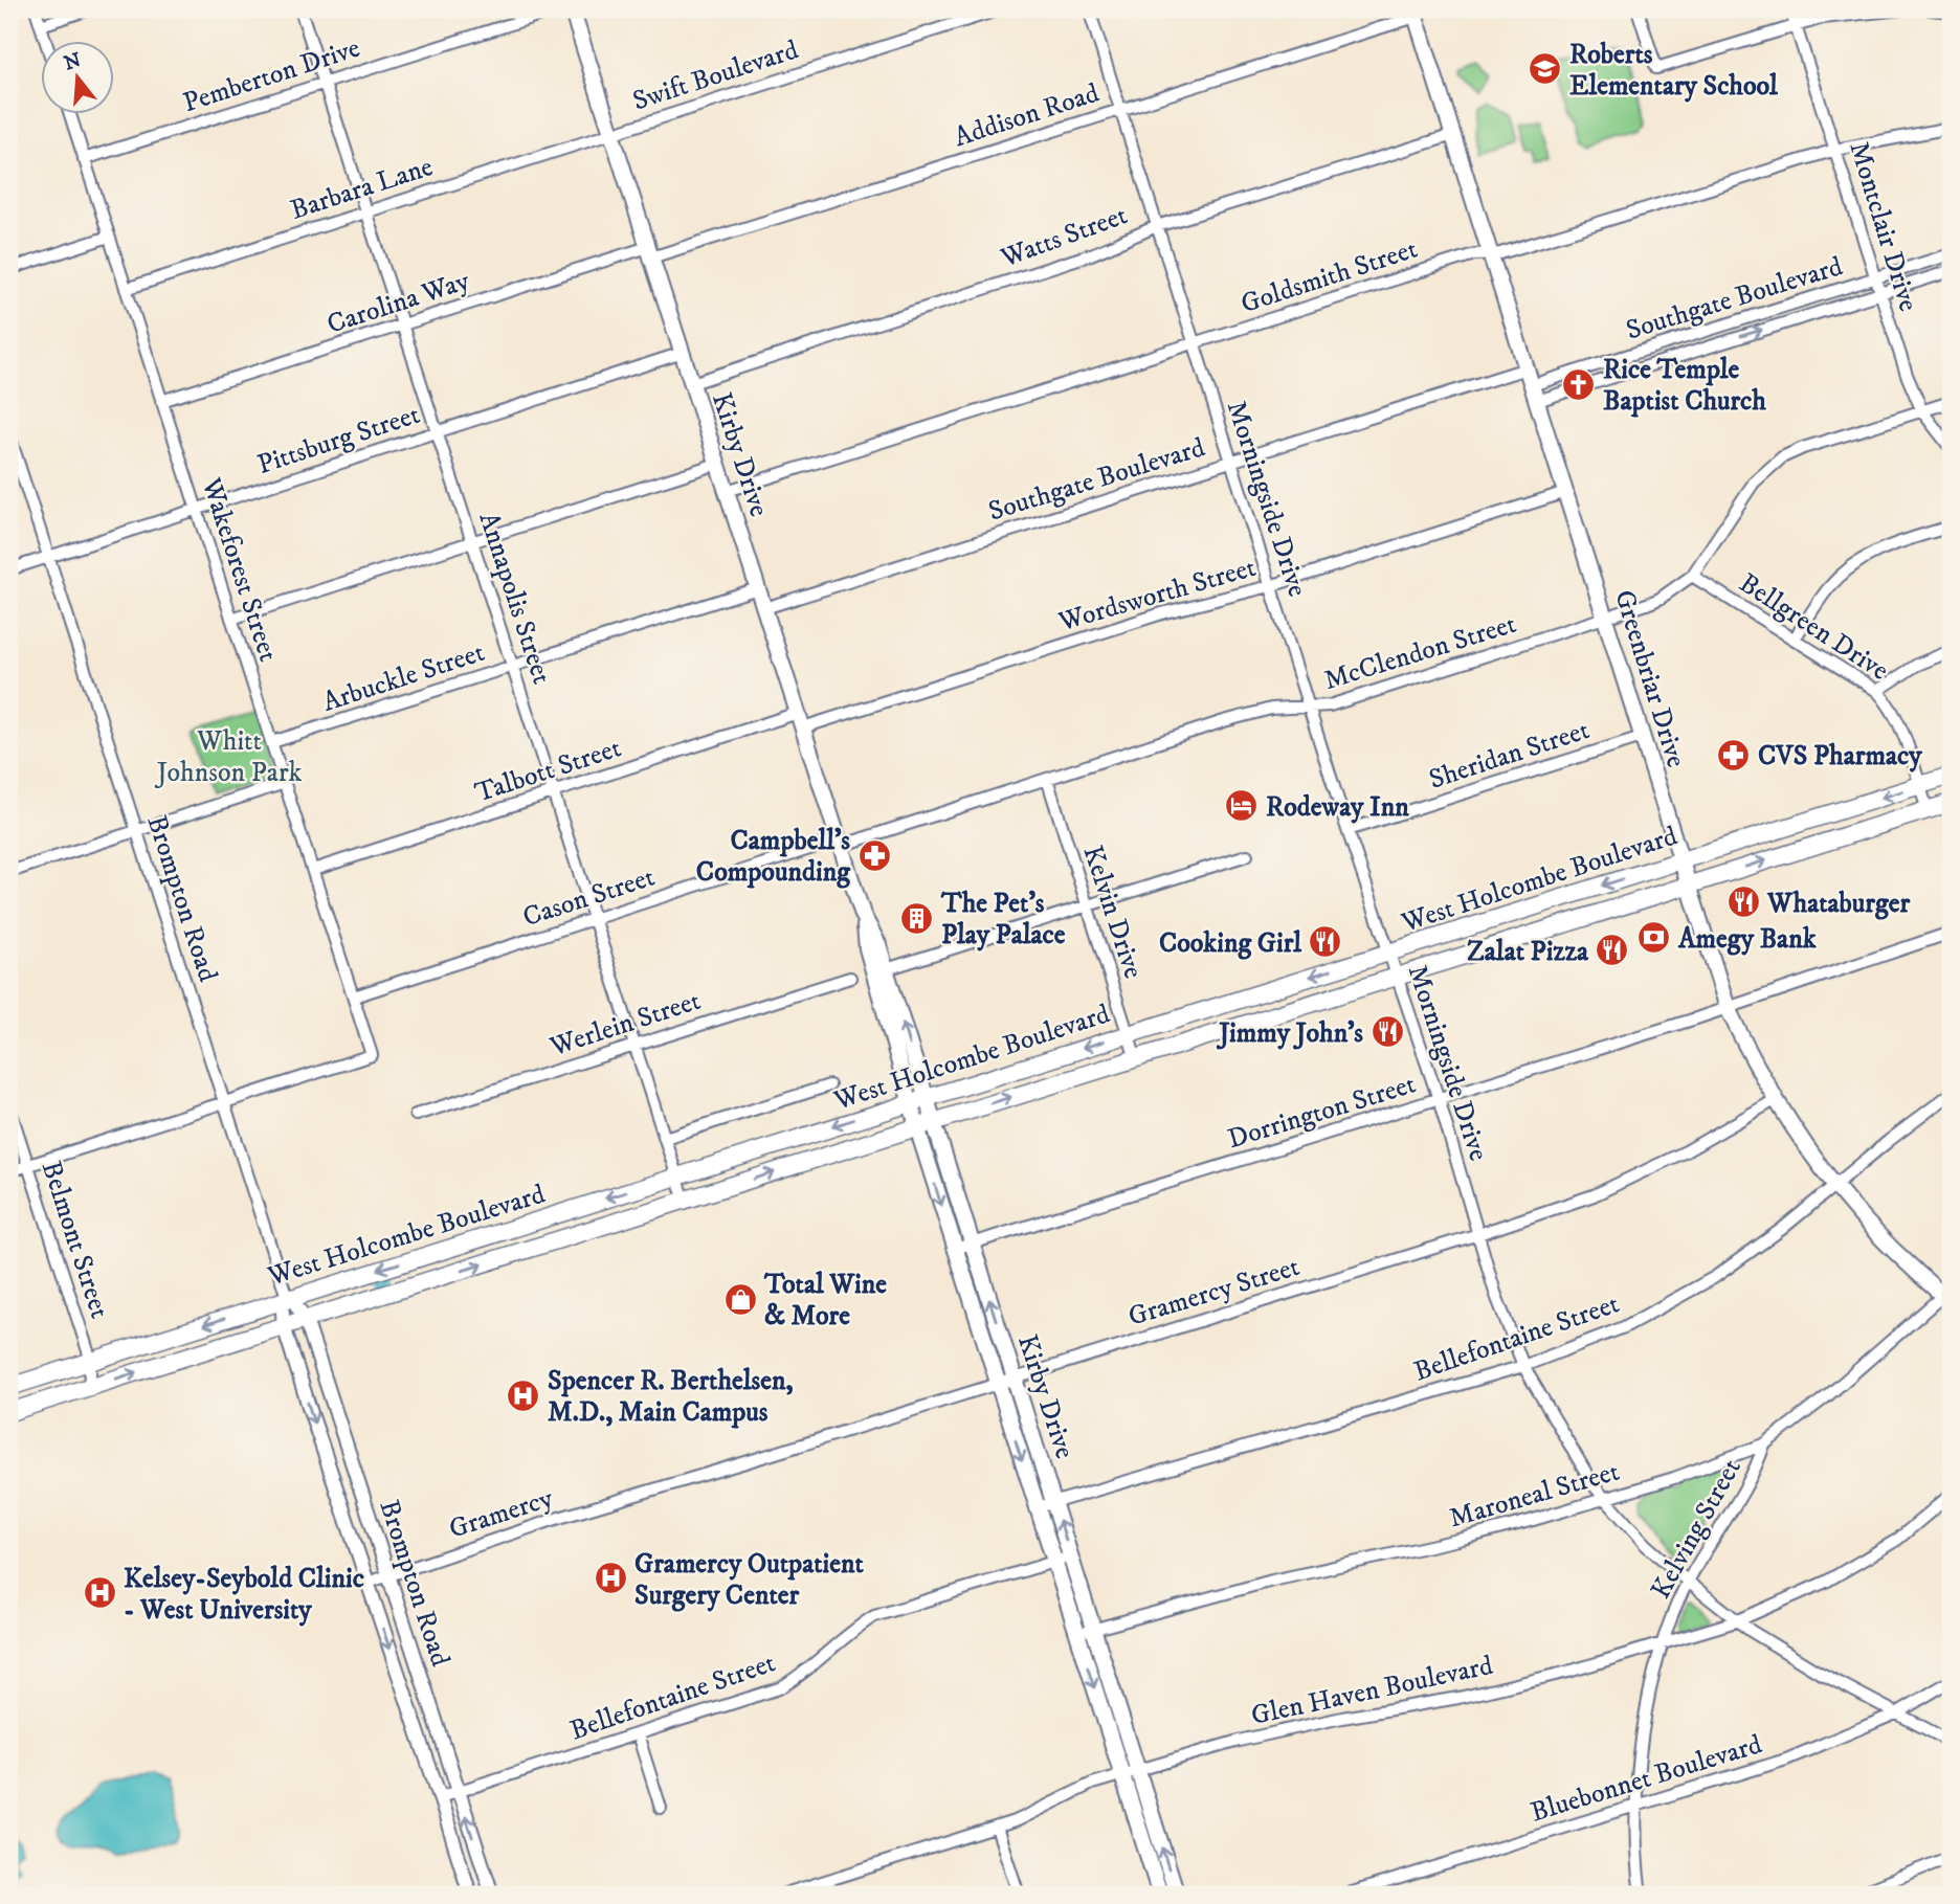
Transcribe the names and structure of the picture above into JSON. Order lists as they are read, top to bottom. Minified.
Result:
{"streets":{"main road":["Kirby Drive","Greenbriar Drive","West Holcombe Boulevard"],"street":["Pemberton Drive","Swift Boulevard","Addison Road","Barbara Lane","Montclair Drive","Watts Street","Goldsmith Street","Southgate Boulevard","Carolina Way","Pittsburg Street","Morningside Drive","Wakeforest Street","Wordsworth Street","Annapolis Street","Bellgreen Drive","McClendon Street","Arbuckle Street","Sheridan Street","Talbott Street","Cason Street","Brompton Road","Kelvin Drive","Werlein Street","Dorrington Street","Belmont Street","Gramercy Street","Bellefontaine Street","Maroneal Street","Gramercy","Kelving Street","Glen Haven Boulevard","Bluebonnet Boulevard"]},"crossings":[["Pemberton Drive","Wakeforest Street"],["Pemberton Drive","Annapolis Street"],["Swift Boulevard","Barbara Lane"],["Swift Boulevard","Kirby Drive"],["Addison Road","Carolina Way"],["Addison Road","Kirby Drive"],["Addison Road","Morningside Drive"],["Addison Road","Greenbriar Drive"],["Barbara Lane","Kirby Drive"],["Barbara Lane","Wakeforest Street"],["Barbara Lane","Annapolis Street"],["Montclair Drive","Goldsmith Street"],["Montclair Drive","Southgate Boulevard"],["Montclair Drive","McClendon Street"],["Watts Street","Kirby Drive"],["Watts Street","Morningside Drive"],["Watts Street","Greenbriar Drive"],["Goldsmith Street","Kirby Drive"],["Goldsmith Street","Morningside Drive"],["Goldsmith Street","Greenbriar Drive"],["Southgate Boulevard","Kirby Drive"],["Southgate Boulevard","Morningside Drive"],["Southgate Boulevard","Greenbriar Drive"],["Carolina Way","Kirby Drive"],["Carolina Way","Wakeforest Street"],["Carolina Way","Annapolis Street"],["Pittsburg Street","Kirby Drive"],["Pittsburg Street","Wakeforest Street"],["Pittsburg Street","Annapolis Street"],["Pittsburg Street","Brompton Road"],["Kirby Drive","Wordsworth Street"],["Kirby Drive","McClendon Street"],["Kirby Drive","Arbuckle Street"],["Kirby Drive","Talbott Street"],["Kirby Drive","West Holcombe Boulevard"],["Kirby Drive","Cason Street"],["Kirby Drive","Dorrington Street"],["Kirby Drive","Gramercy Street"],["Kirby Drive","Bellefontaine Street"],["Kirby Drive","Maroneal Street"],["Kirby Drive","Glen Haven Boulevard"],["Morningside Drive","Wordsworth Street"],["Morningside Drive","McClendon Street"],["Morningside Drive","Sheridan Street"],["Morningside Drive","West Holcombe Boulevard"],["Morningside Drive","Dorrington Street"],["Morningside Drive","Gramercy Street"],["Morningside Drive","Bellefontaine Street"],["Morningside Drive","Maroneal Street"],["Morningside Drive","Kelving Street"],["Morningside Drive","Glen Haven Boulevard"],["Morningside Drive","Bluebonnet Boulevard"],["Wakeforest Street","Arbuckle Street"],["Wakeforest Street","Talbott Street"],["Wakeforest Street","Cason Street"],["Wakeforest Street","Brompton Road"],["Wordsworth Street","Greenbriar Drive"],["Annapolis Street","Arbuckle Street"],["Annapolis Street","Talbott Street"],["Annapolis Street","West Holcombe Boulevard"],["Annapolis Street","Cason Street"],["Annapolis Street","Werlein Street"],["Bellgreen Drive","McClendon Street"],["Bellgreen Drive","West Holcombe Boulevard"],["McClendon Street","Greenbriar Drive"],["McClendon Street","Cason Street"],["McClendon Street","Kelvin Drive"],["Greenbriar Drive","Sheridan Street"],["Greenbriar Drive","West Holcombe Boulevard"],["Greenbriar Drive","Dorrington Street"],["Greenbriar Drive","Gramercy Street"],["Greenbriar Drive","Bellefontaine Street"],["Greenbriar Drive","Maroneal Street"],["West Holcombe Boulevard","Brompton Road"],["West Holcombe Boulevard","Kelvin Drive"],["West Holcombe Boulevard","Belmont Street"],["Brompton Road","Bellefontaine Street"],["Brompton Road","Gramercy"],["Gramercy Street","Gramercy"],["Maroneal Street","Kelving Street"],["Kelving Street","Glen Haven Boulevard"],["Kelving Street","Bluebonnet Boulevard"]],"parks":["Whitt Johnson Park"],"places":{"school or university":["Roberts Elementary School"],"church":["Rice Temple Baptist Church"],"pharmacy":["CVS Pharmacy","Campbell's Compounding"],"hotel":["Rodeway Inn"],"restaurant":["Whataburger","Cooking Girl","Zalat Pizza","Jimmy John's"],"building":["The Pet's Play Palace"],"bank":["Amegy Bank"],"shop":["Total Wine & More"],"hospital":["Spencer R. Berthelsen, M.D., Main Campus","Gramercy Outpatient Surgery Center","Kelsey-Seybold Clinic - West University"]},"north":"top"}
